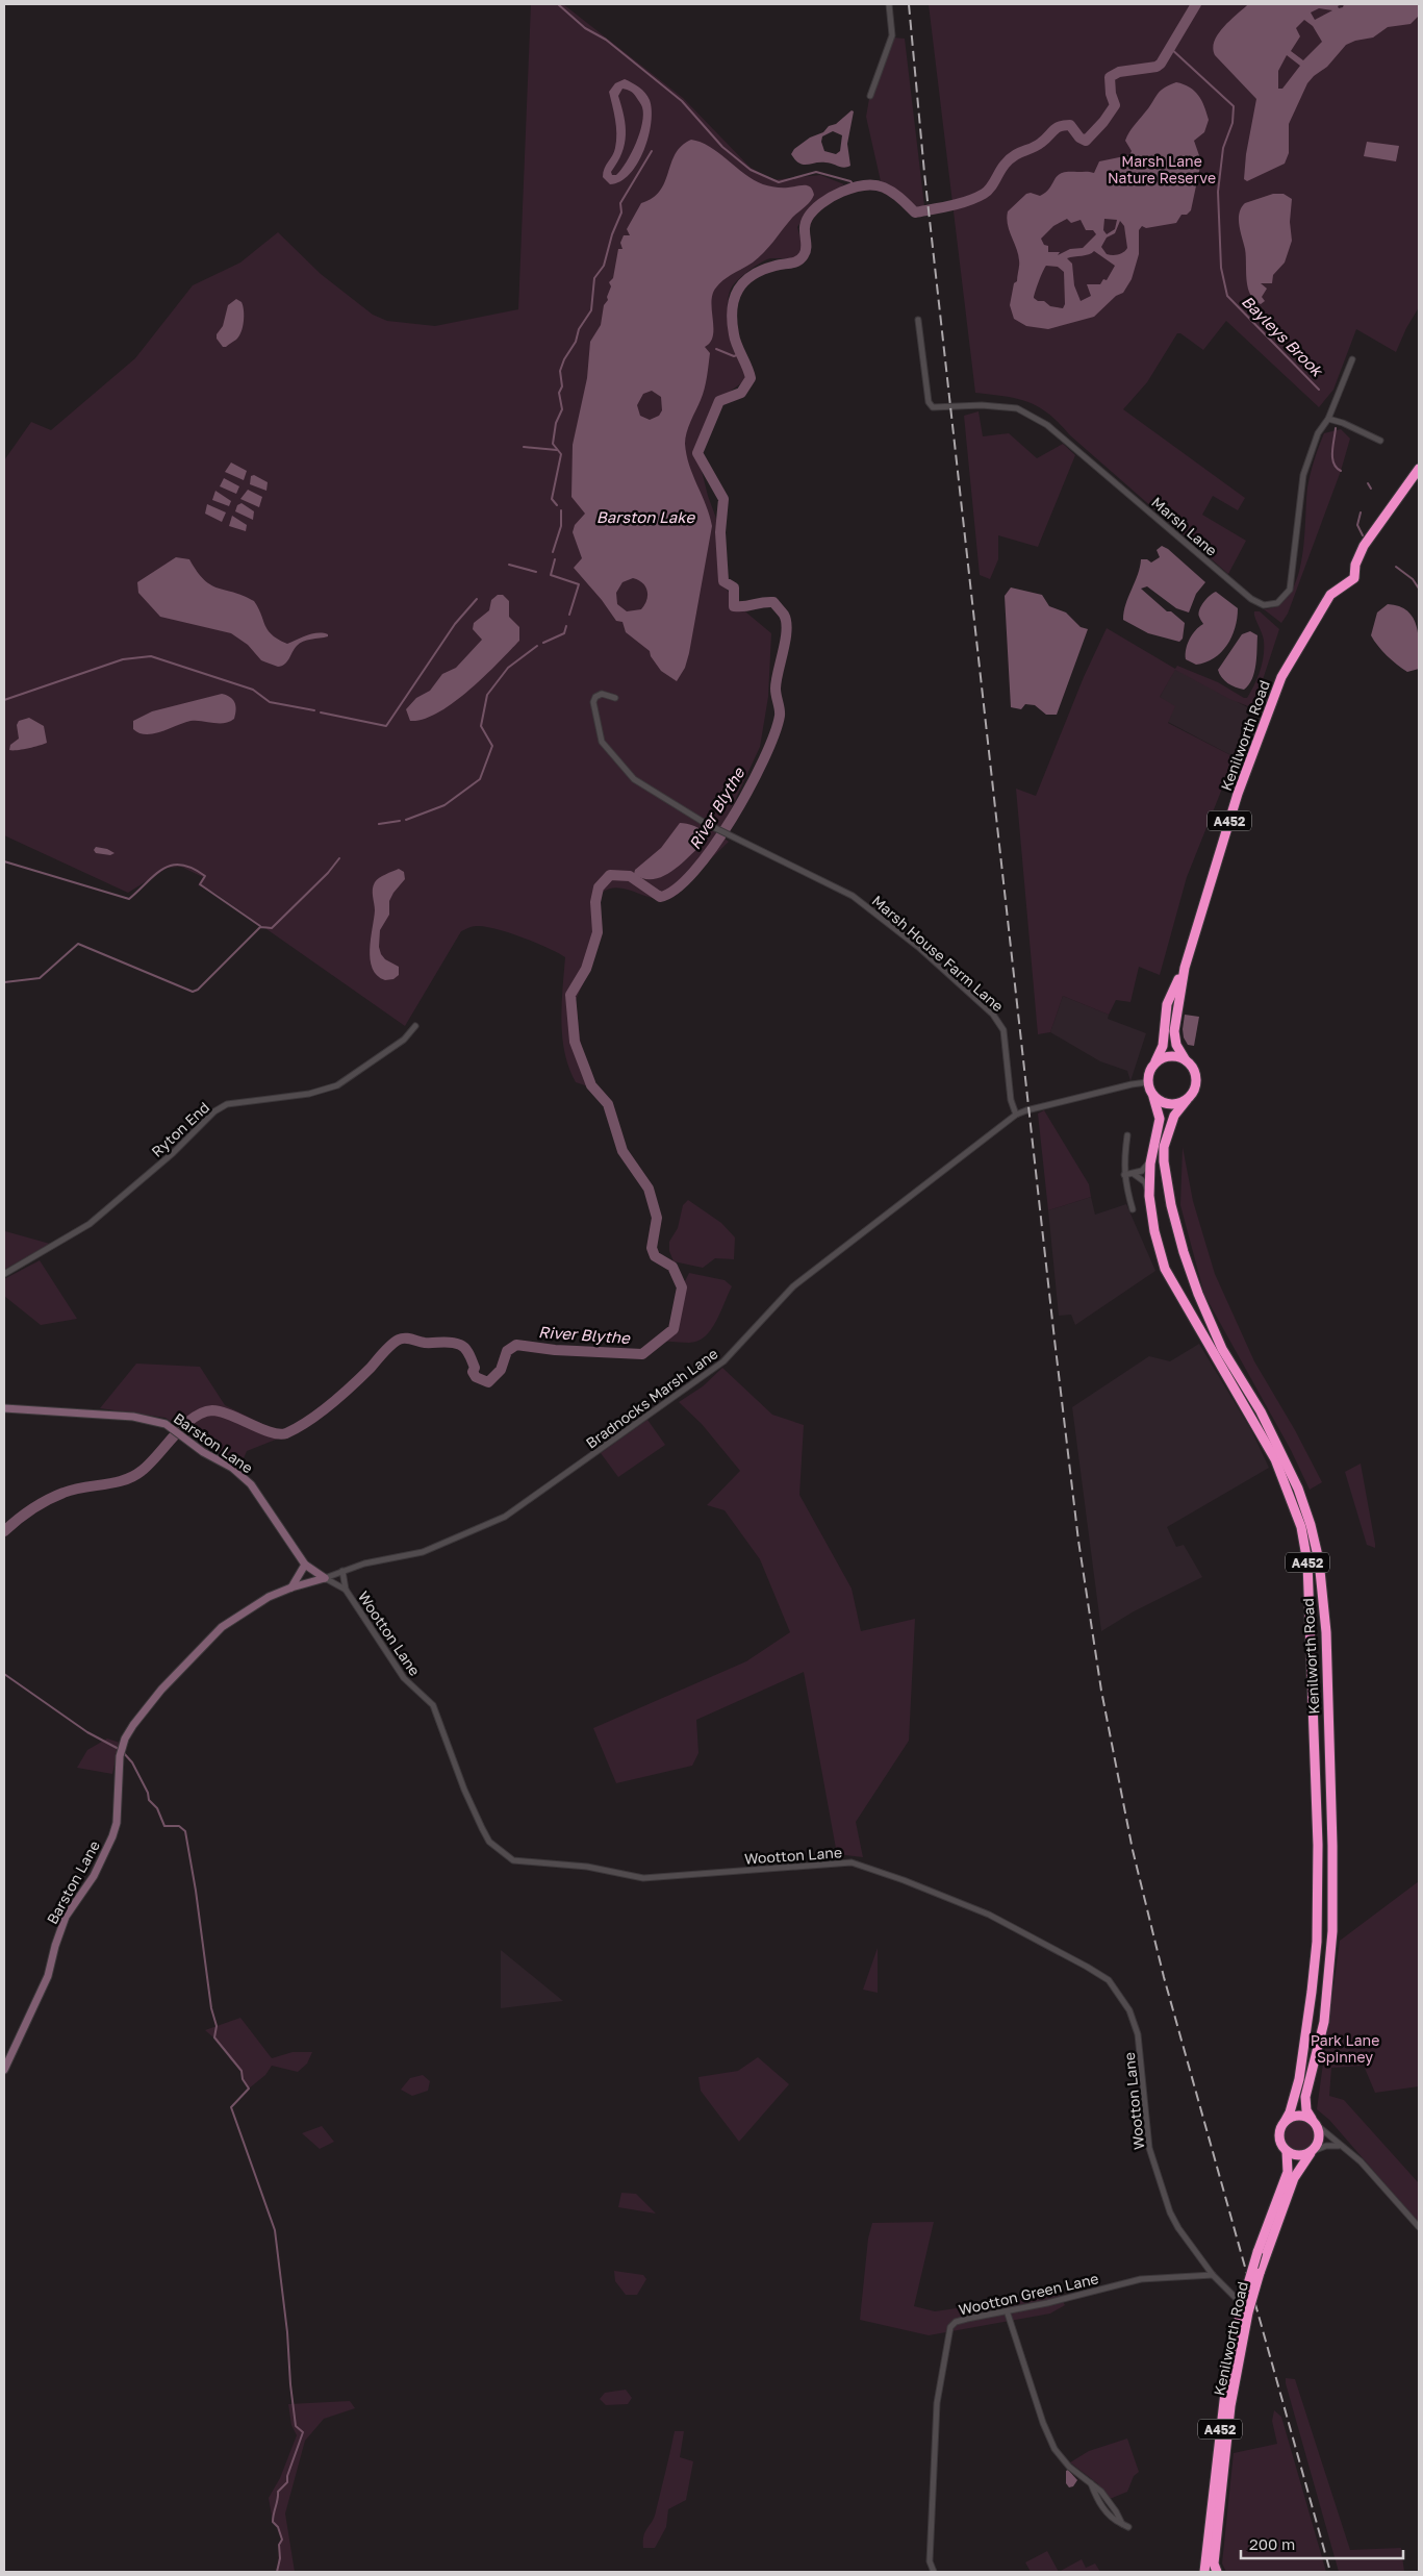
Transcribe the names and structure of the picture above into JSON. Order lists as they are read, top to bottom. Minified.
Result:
{"streets":{"highway":["Kenilworth Road","A452"],"street":["Marsh Lane","Marsh House Farm Lane","Ryton End","Bradnocks Marsh Lane","Barston Lane","Wootton Lane","Wootton Green Lane"]},"crossings":[["Kenilworth Road","A452"],["Kenilworth Road","Bradnocks Marsh Lane"],["Kenilworth Road","Wootton Lane"],["A452","Bradnocks Marsh Lane"],["Marsh House Farm Lane","Bradnocks Marsh Lane"],["Bradnocks Marsh Lane","Barston Lane"],["Bradnocks Marsh Lane","Wootton Lane"],["Barston Lane","Wootton Lane"],["Wootton Lane","Wootton Green Lane"]],"water":["Bayleys Brook","Barston Lake","River Blythe"],"parks":["Marsh Lane Nature Reserve","Park Lane Spinney"],"scale_bar":"200 m"}
